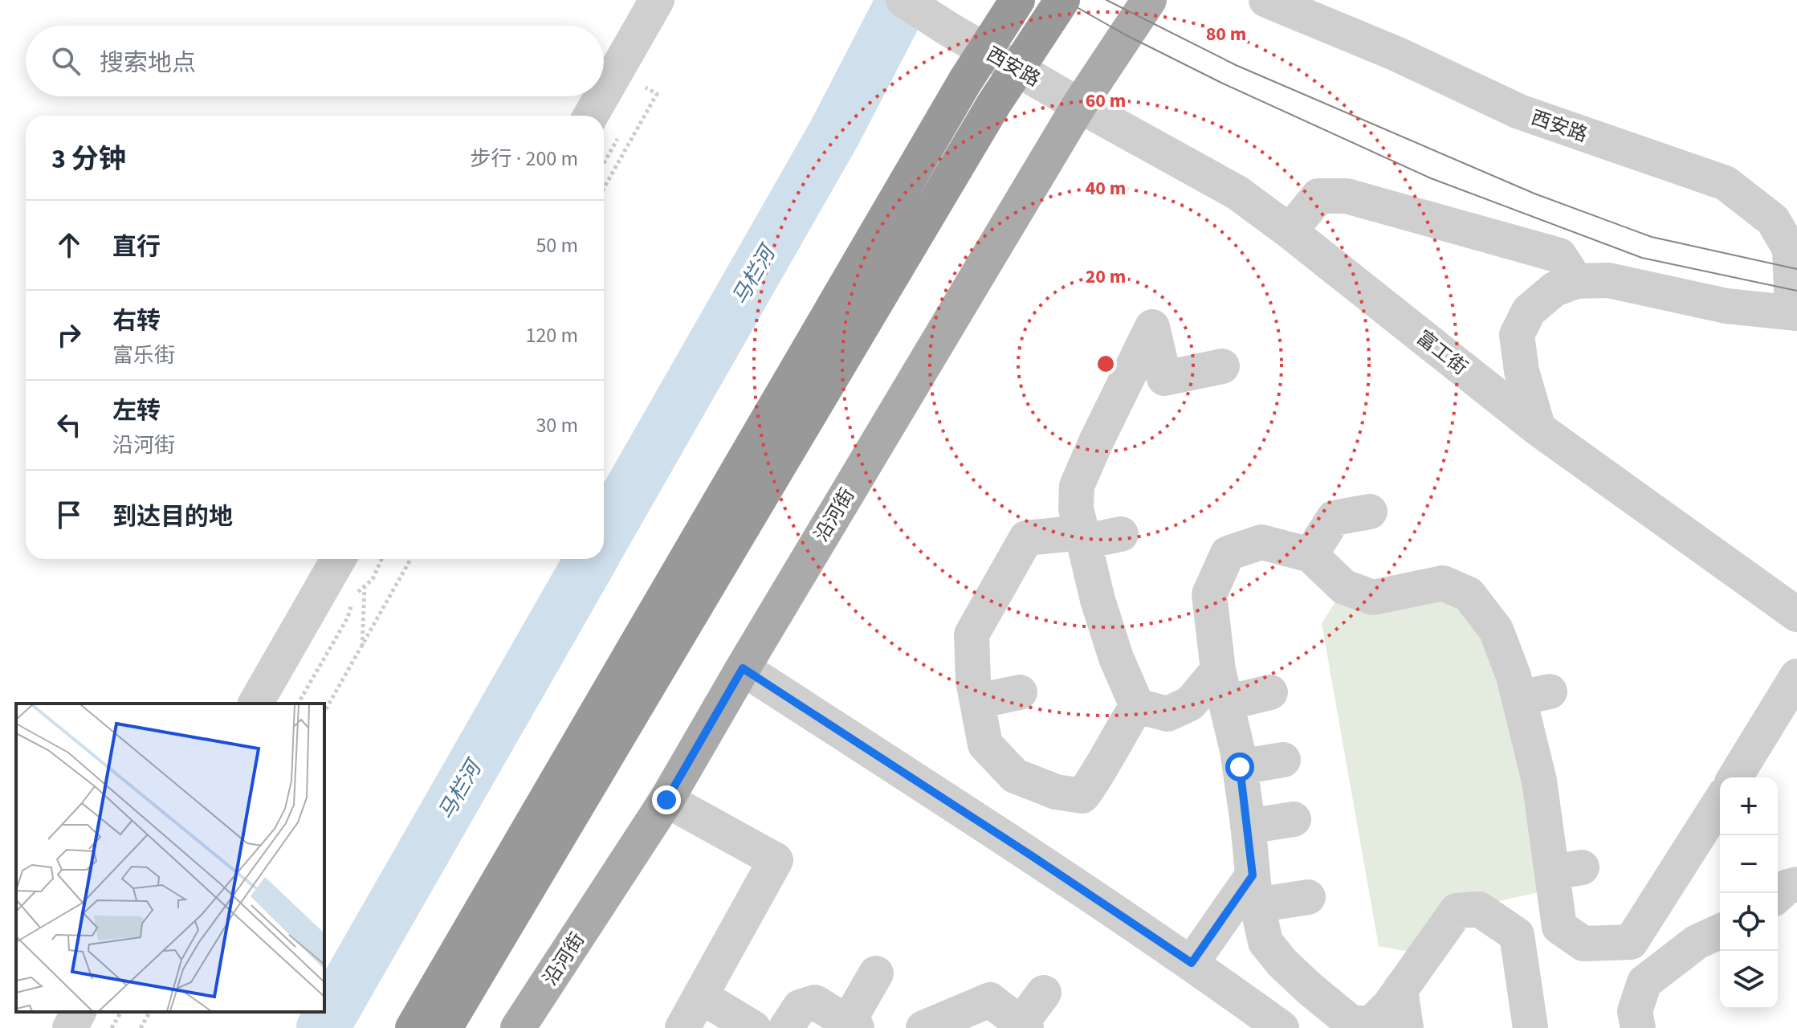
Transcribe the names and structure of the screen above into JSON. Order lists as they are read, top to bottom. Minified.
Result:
{"streets":{"main road":["沿河街"],"street":["西安路","富工街"]},"crossings":[["西安路","富工街"],["西安路","沿河街"],["富工街","沿河街"]],"water":["马栏河"],"page":{"search":"搜索地点","heading":["3 分钟","步行 · 200 m"],"list":[["直行","50 m"],["右转","富乐街","120 m"],["左转","沿河街","30 m"],"到达目的地"],"map_buttons":["+","−"]},"rings":["80 m","60 m","40 m","20 m"]}
